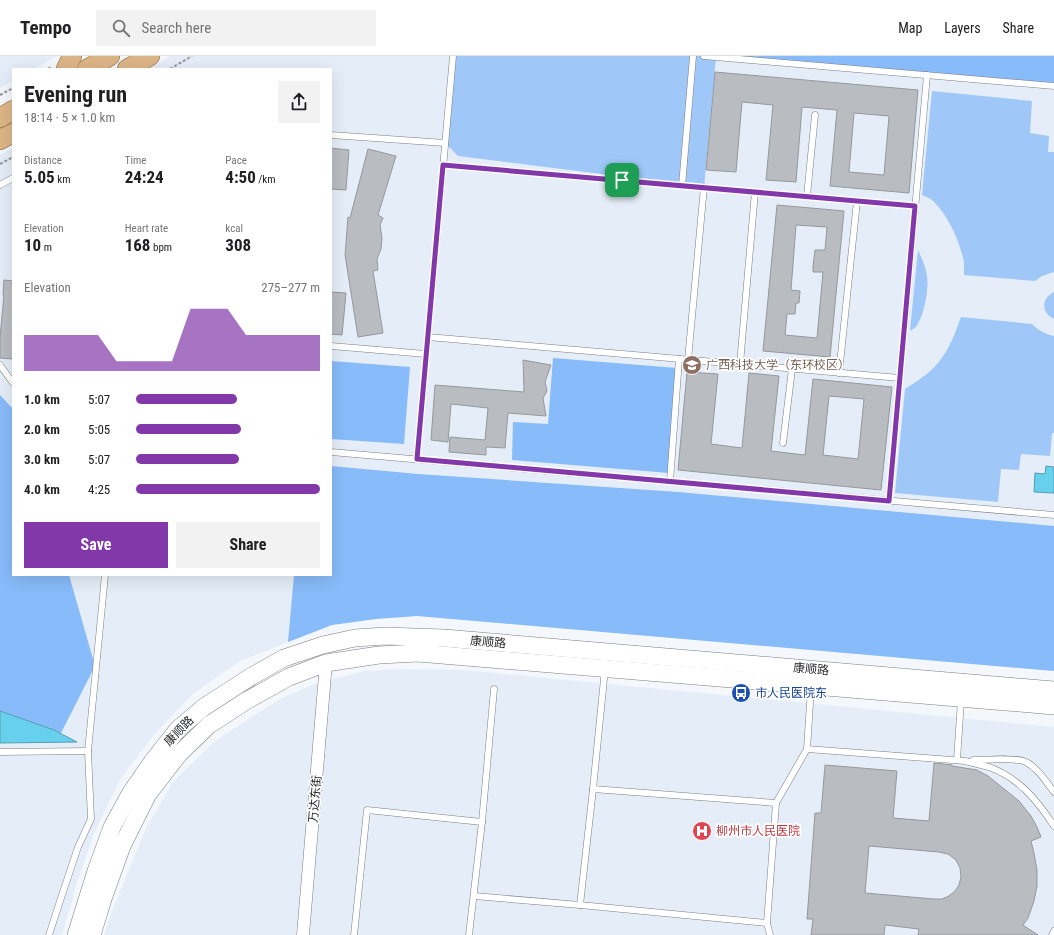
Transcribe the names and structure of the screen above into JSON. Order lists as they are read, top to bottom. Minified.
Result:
{"streets":{"main road":["康顺路"],"street":["万达东街"]},"crossings":[["康顺路","万达东街"]],"places":{"school or university":["广西科技大学（东环校区）"],"bus stop":["市人民医院东"],"hospital":["柳州市人民医院"]},"page":{"header":"Tempo","search":"Search here","nav":["Map","Layers","Share"],"heading":["Evening run","18:14 · 5 × 1.0 km"],"stats":[["Distance","5.05 km"],["Time","24:24"],["Pace","4:50 /km"],["Elevation","10 m"],["Heart rate","168 bpm"],["kcal","308"]],"chart":["Elevation","275–277 m"],"list":[{"name":"1.0 km","note":"5:07"},{"name":"2.0 km","note":"5:05"},{"name":"3.0 km","note":"5:07"},{"name":"4.0 km","note":"4:25"}],"buttons":["Save","Share"]}}
